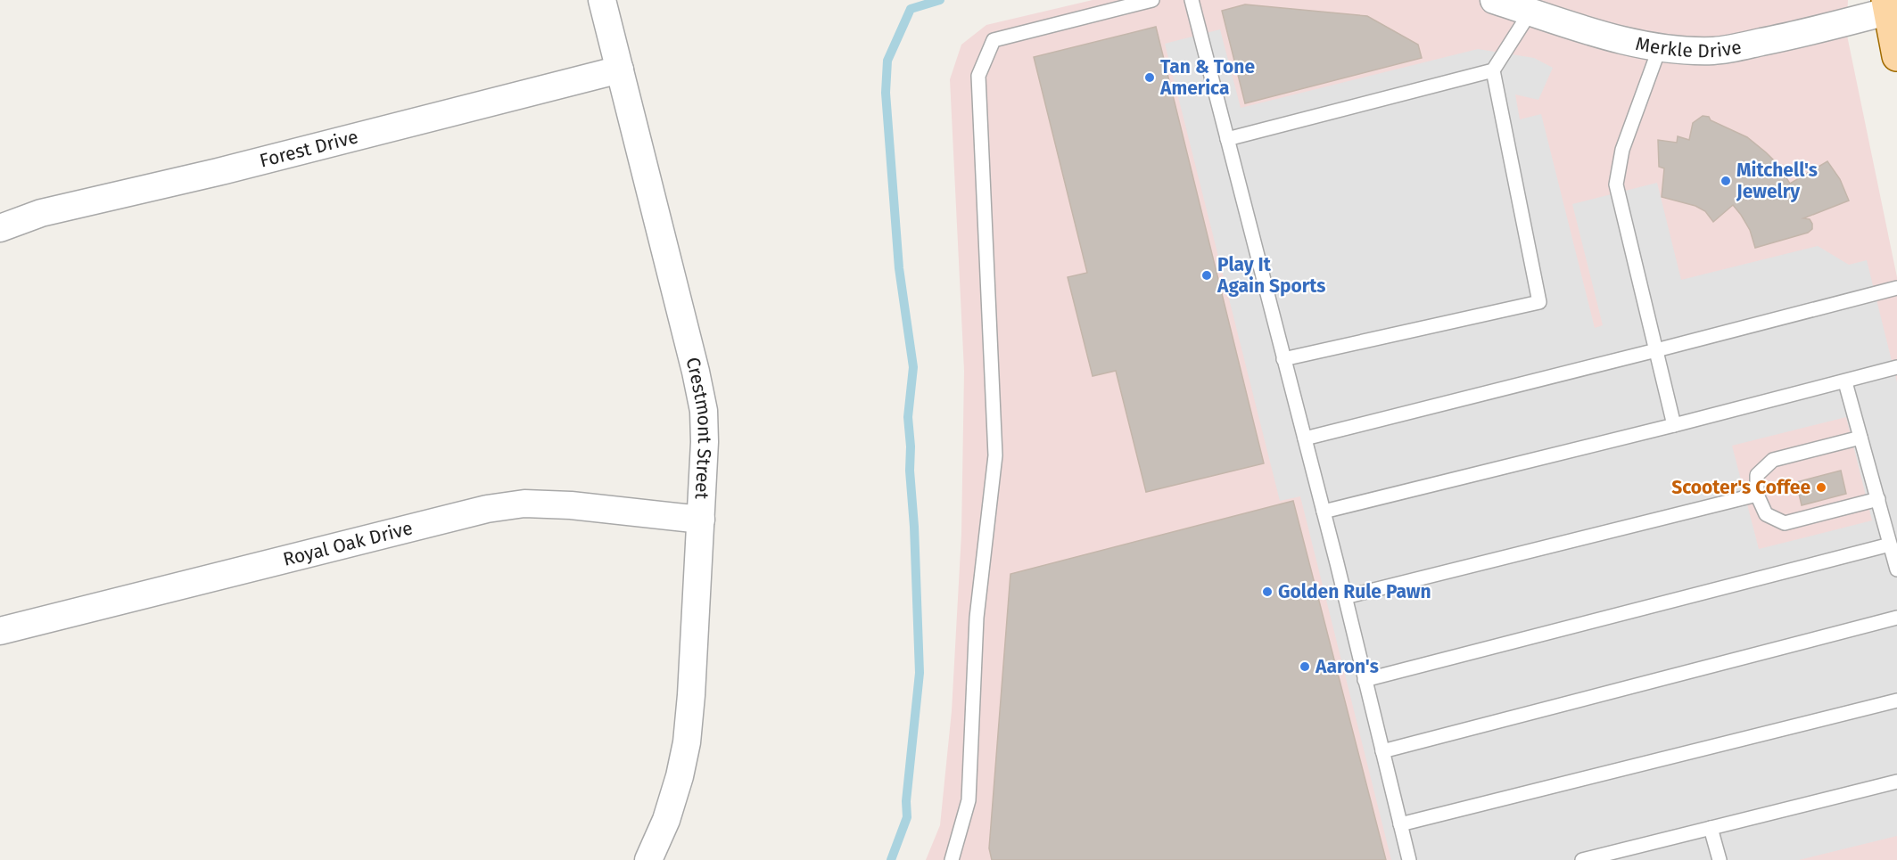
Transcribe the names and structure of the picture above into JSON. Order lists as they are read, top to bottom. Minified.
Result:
{"streets":{"street":["Merkle Drive","Forest Drive","Crestmont Street","Royal Oak Drive"]},"crossings":[["Forest Drive","Crestmont Street"],["Crestmont Street","Royal Oak Drive"]],"places":["Tan & Tone America","Mitchell's Jewelry","Play It Again Sports","Scooter's Coffee","Golden Rule Pawn","Aaron's"]}
